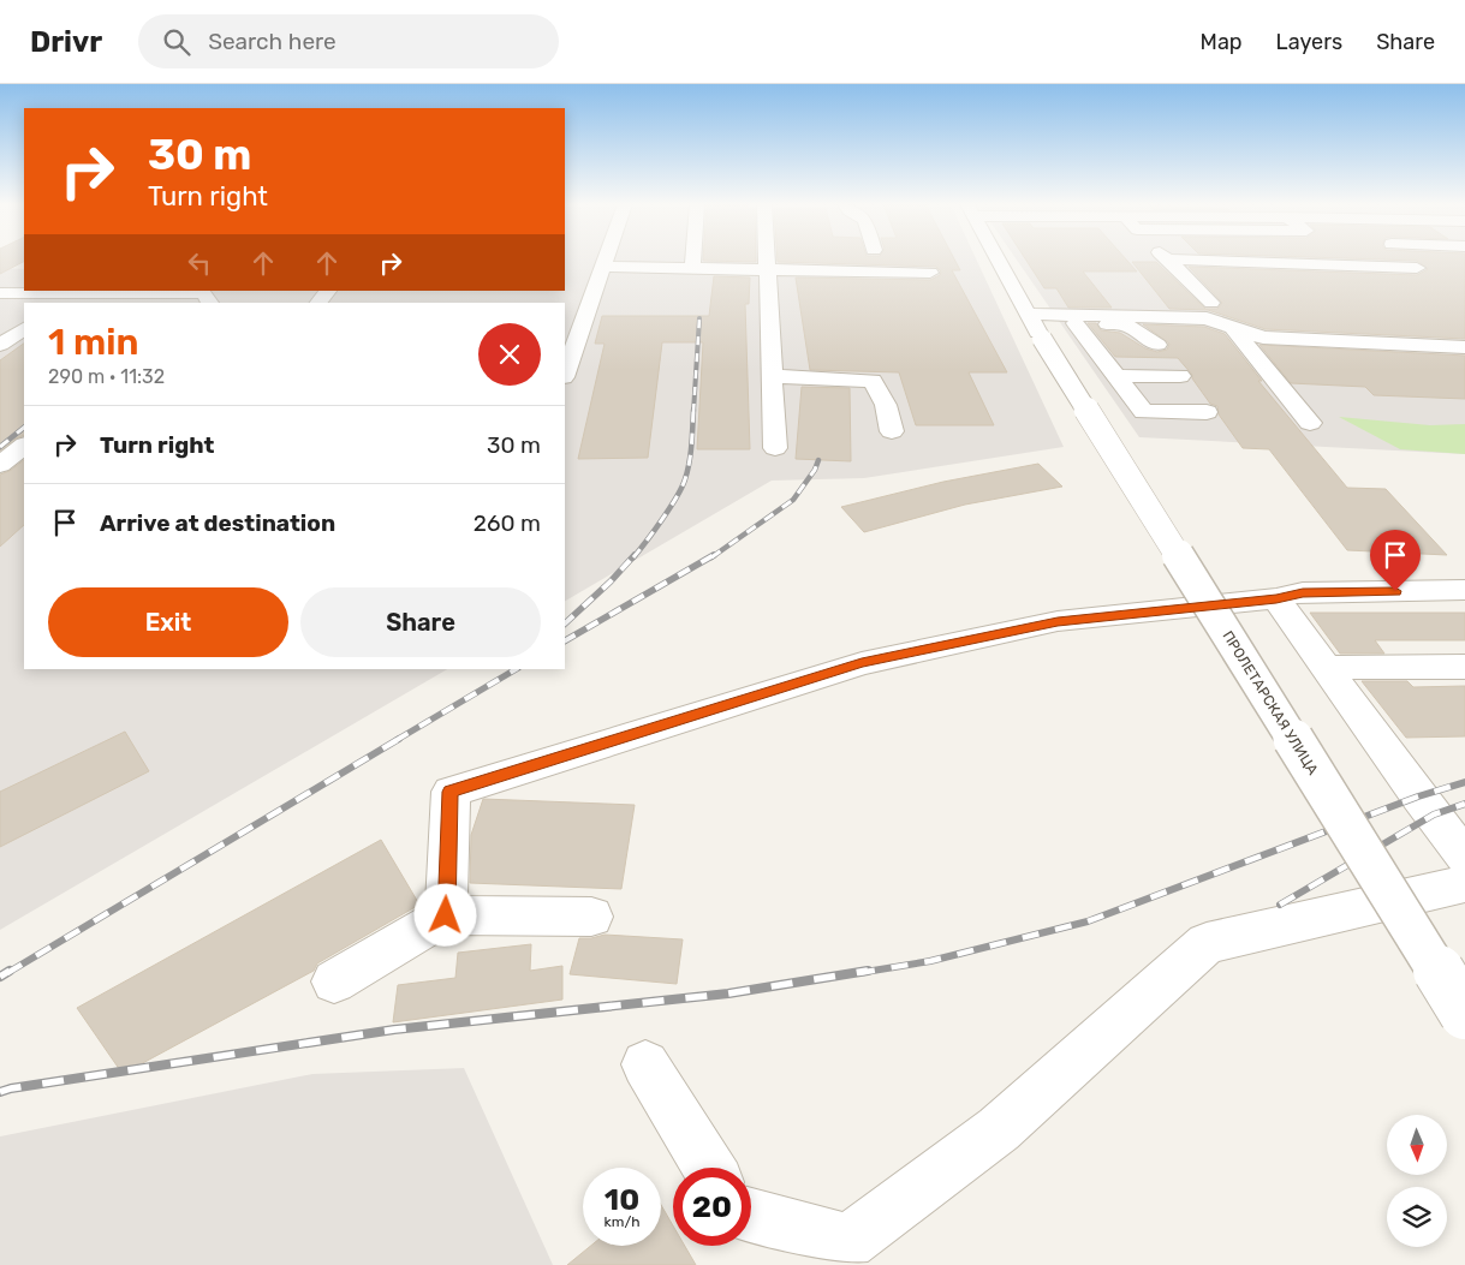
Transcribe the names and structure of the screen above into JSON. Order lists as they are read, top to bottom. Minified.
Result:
{"streets":{"street":["ПРОЛЕТАРСКАЯ УЛИЦА"]},"north":"bottom","page":{"header":"Drivr","search":"Search here","nav":["Map","Layers","Share"],"turn":["30 m","Turn right"],"heading":["1 min","290 m · 11:32"],"list":[{"name":"Turn right","value":"30 m"},{"name":"Arrive at destination","value":"260 m"}],"buttons":["Exit","Share"],"speed":"10 km/h","limit":"20"}}
